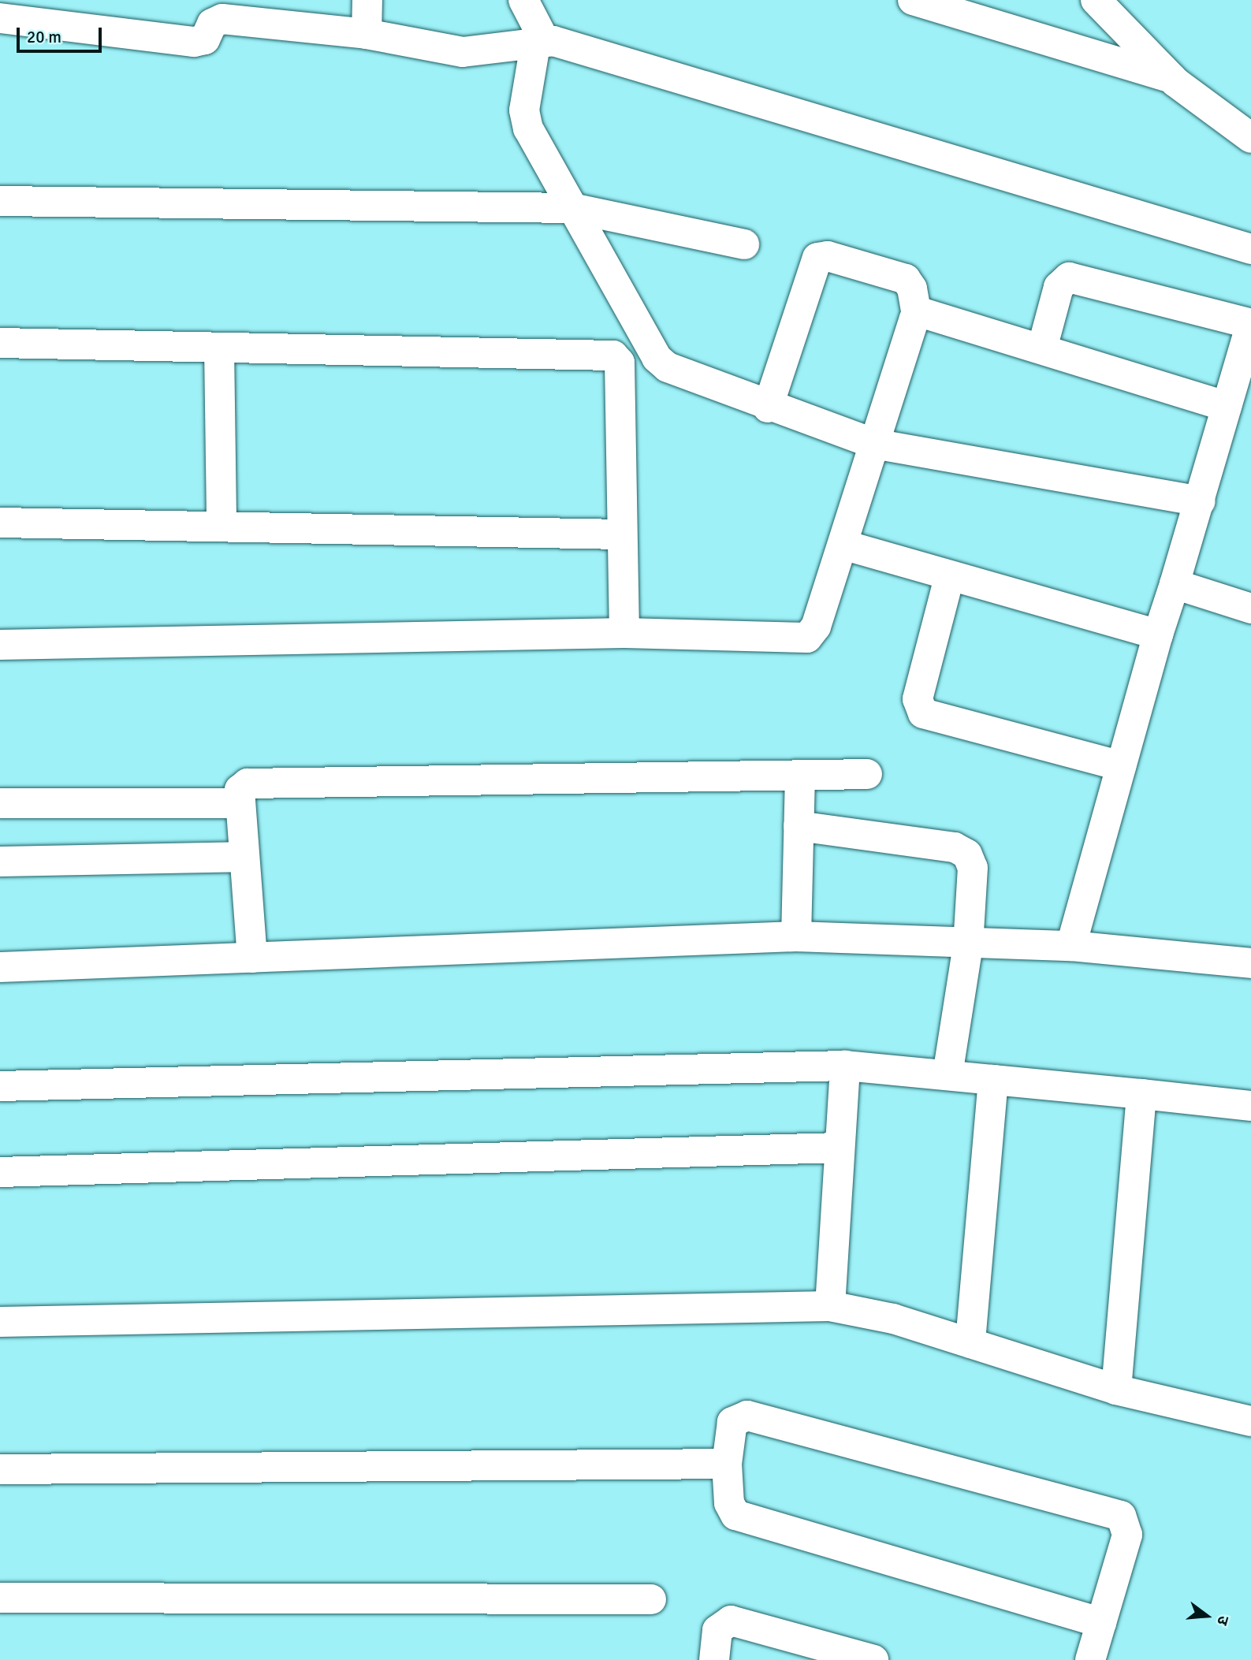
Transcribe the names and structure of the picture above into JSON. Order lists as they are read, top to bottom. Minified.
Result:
{"scale_bar":"20 m","north":"right"}
